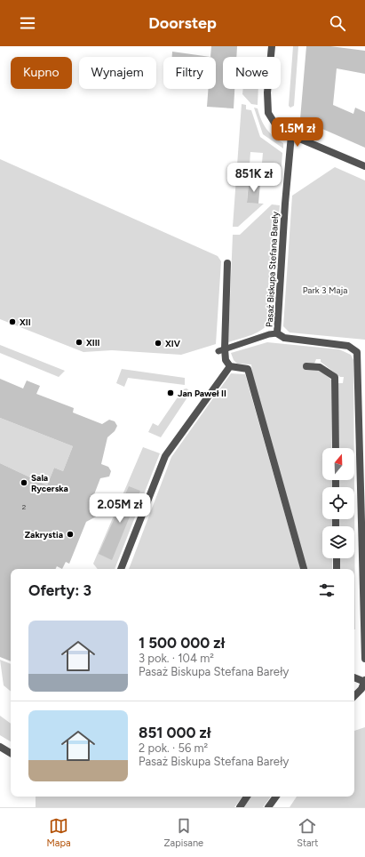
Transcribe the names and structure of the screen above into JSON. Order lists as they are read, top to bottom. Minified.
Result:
{"streets":{"street":["Pasaż Biskupa Stefana Bareły"]},"parks":["Park 3 Maja"],"places":["XII","XIII","XIV","Jan Paweł II","Sala Rycerska","Zakrystia"],"house_numbers":["2"],"north":"top","page":{"header":"Doorstep","chip":["Kupno","Wynajem","Filtry","Nowe"],"price":["1.5M zł","851K zł","2.05M zł"],"heading":"Oferty: 3","list":[{"name":"1 500 000 zł","note":"3 pok. · 104 m² · Pasaż Biskupa Stefana Bareły"},{"name":"851 000 zł","note":"2 pok. · 56 m² · Pasaż Biskupa Stefana Bareły"}],"tabs":["Mapa","Zapisane","Start"]}}
